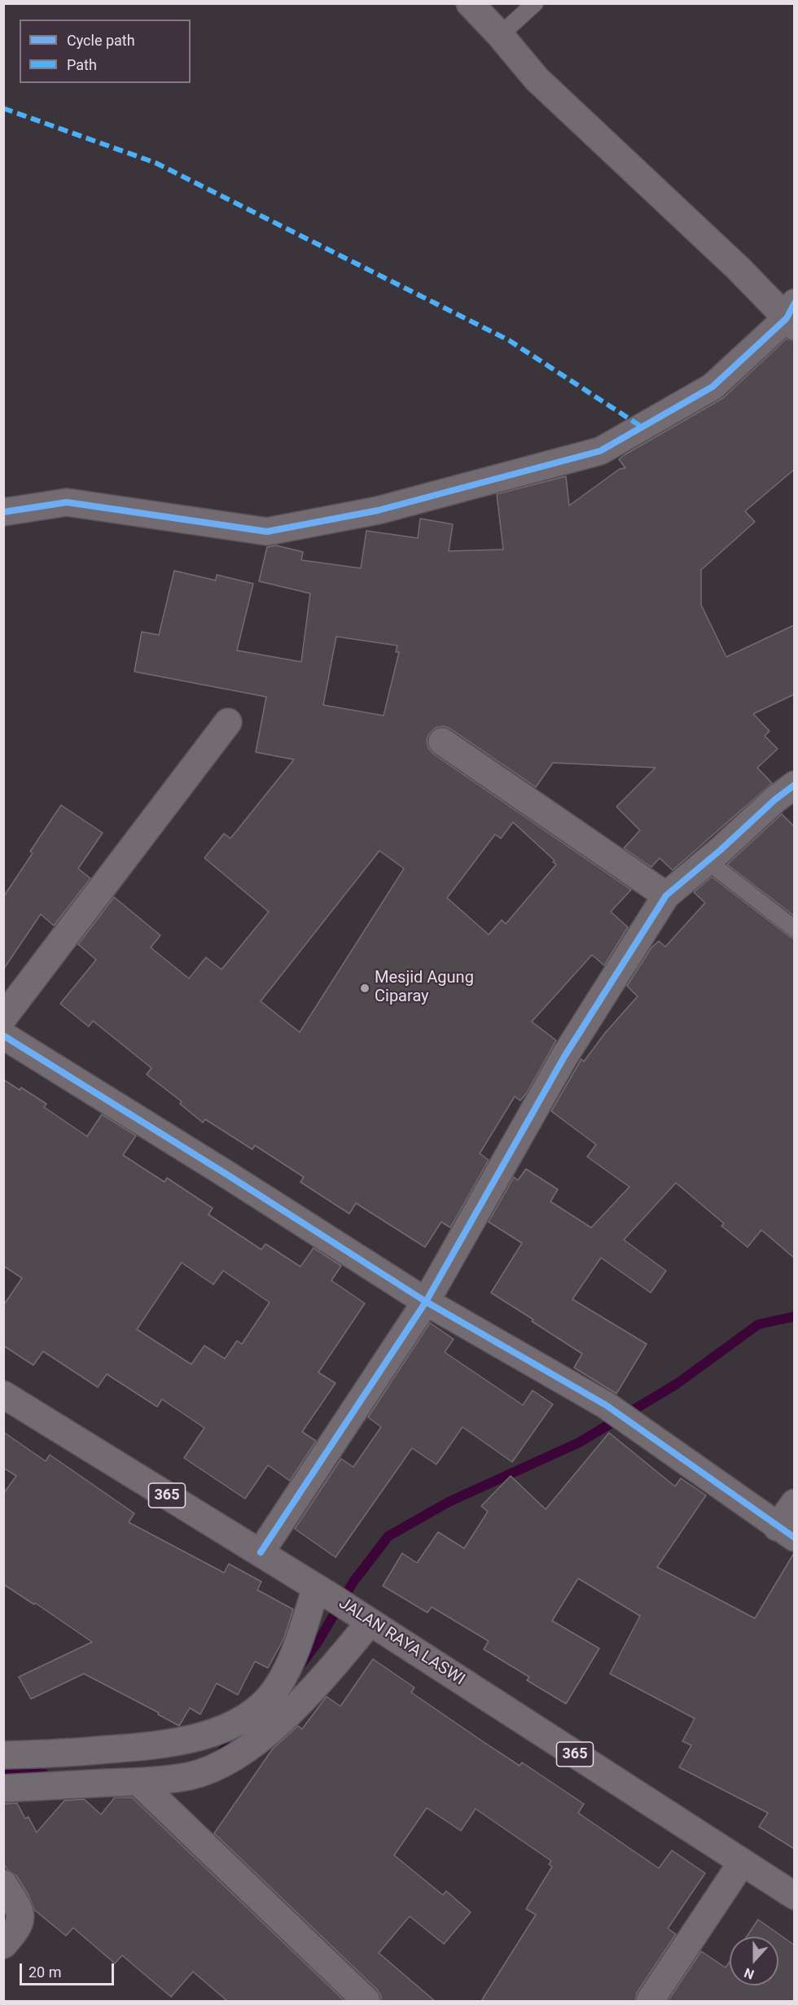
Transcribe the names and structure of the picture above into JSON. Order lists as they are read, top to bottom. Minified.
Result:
{"streets":{"main road":["365","JALAN RAYA LASWI"]},"places":["Mesjid Agung Ciparay"],"legend":["Cycle path","Path"],"scale_bar":"20 m","north":"bottom"}
